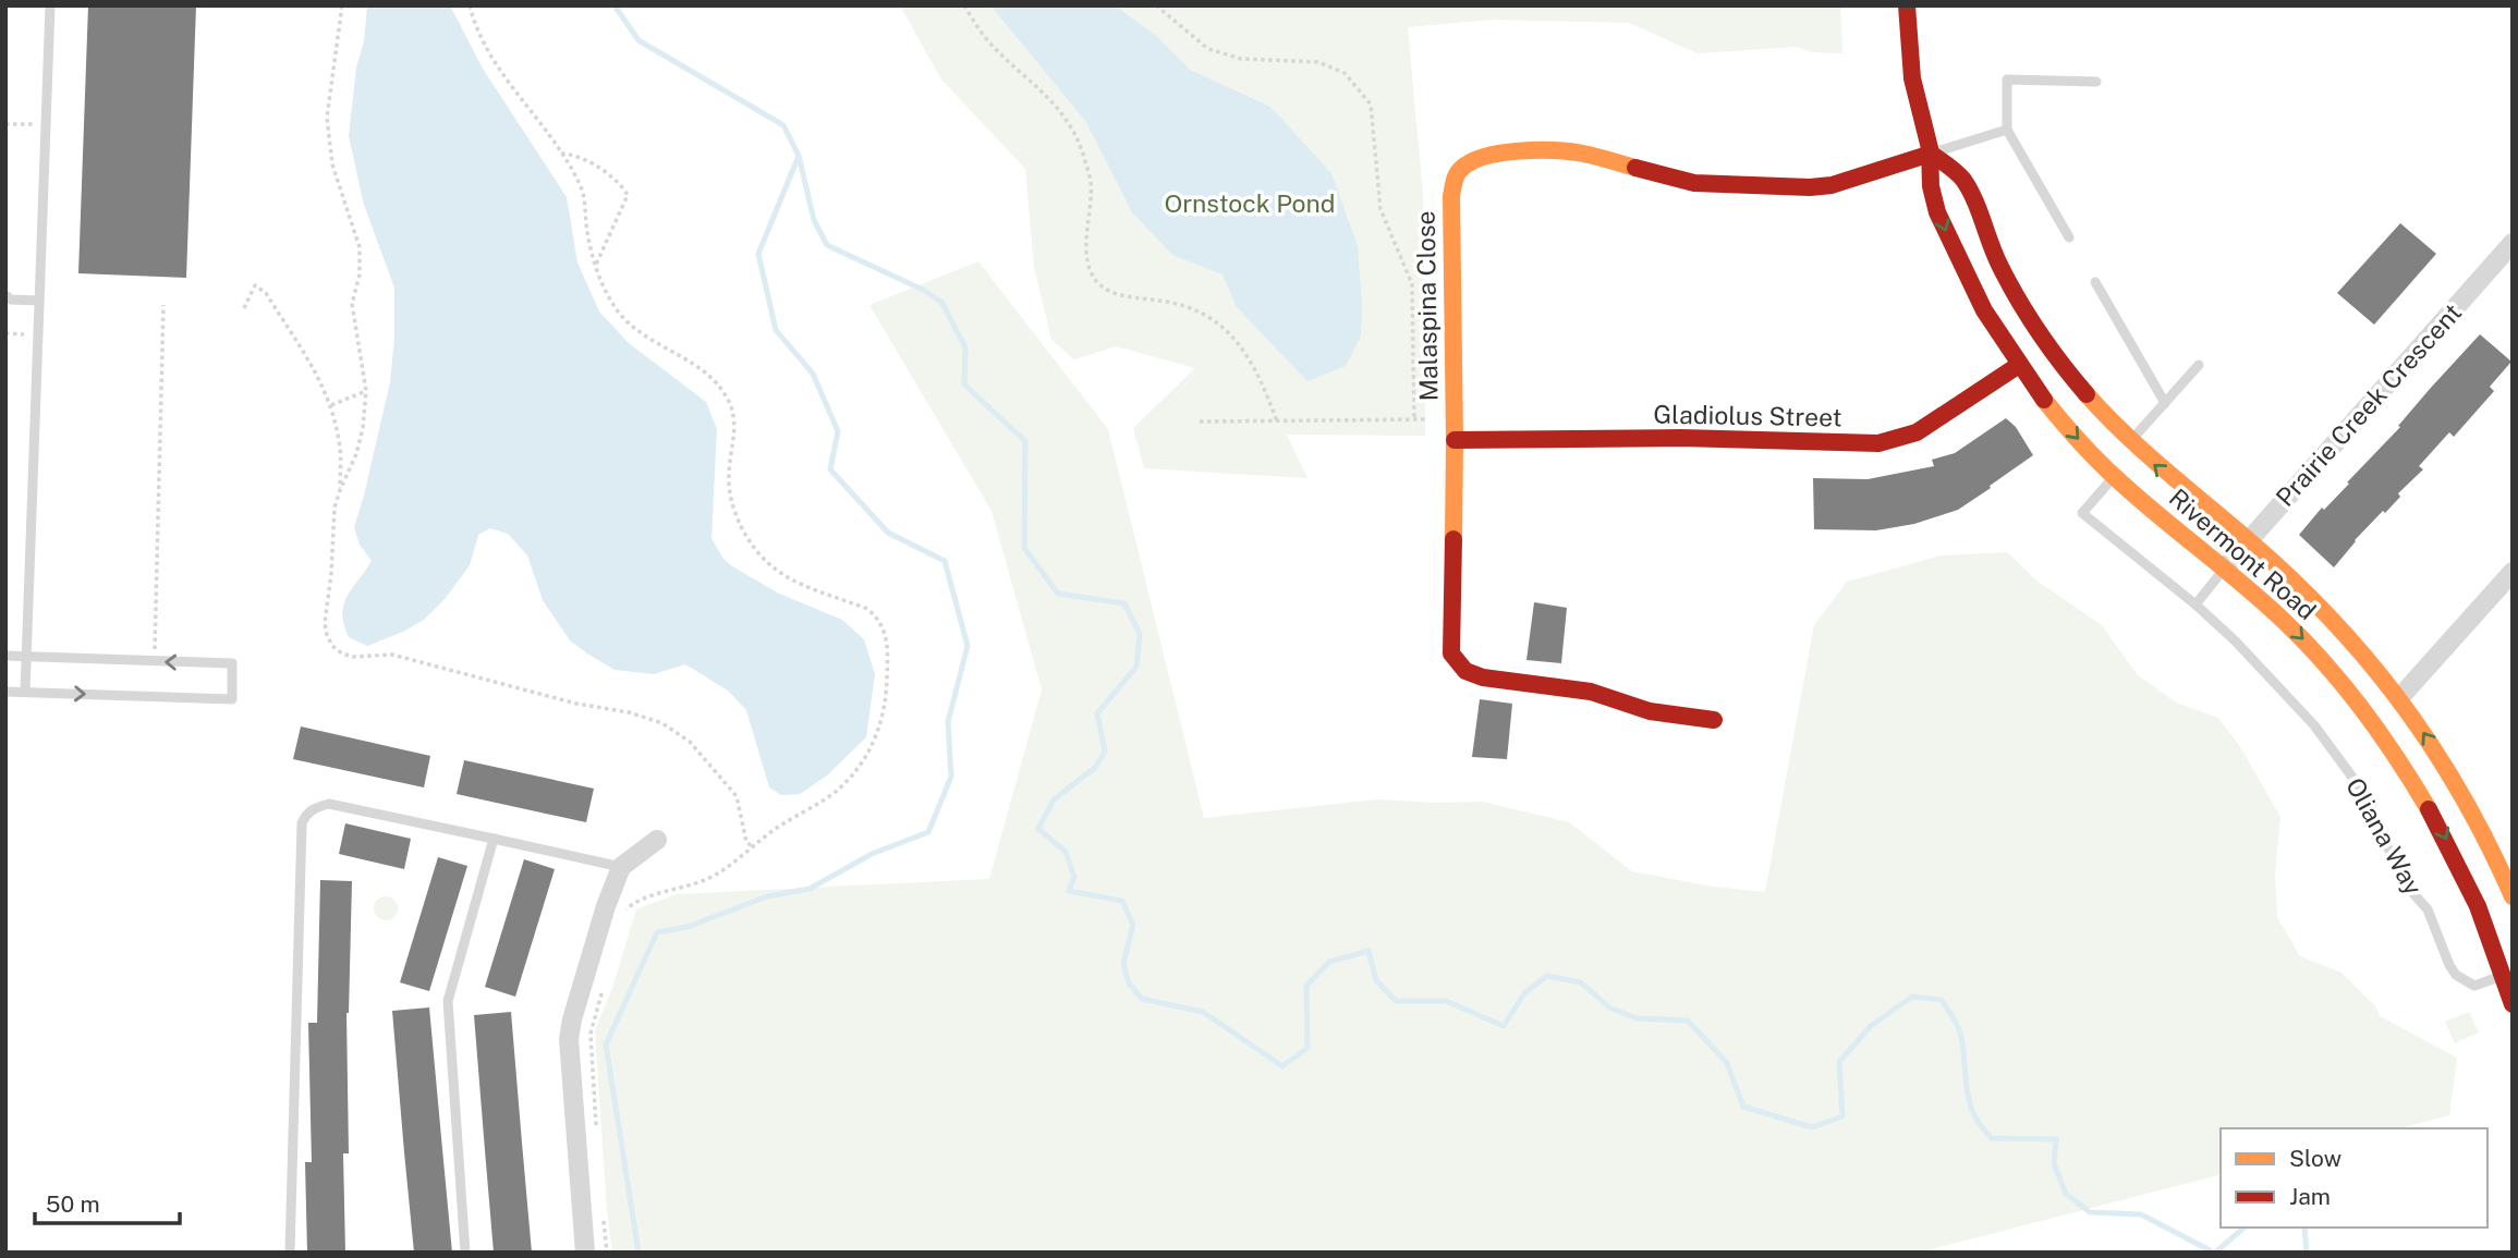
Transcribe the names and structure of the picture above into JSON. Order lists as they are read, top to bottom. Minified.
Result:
{"streets":{"street":["Malaspina Close","Prairie Creek Crescent","Gladiolus Street","Rivermont Road"],"lane":["Oliana Way"]},"crossings":[["Malaspina Close","Gladiolus Street"],["Malaspina Close","Rivermont Road"],["Prairie Creek Crescent","Rivermont Road"],["Gladiolus Street","Rivermont Road"],["Rivermont Road","Oliana Way"]],"parks":["Ornstock Pond"],"legend":["Slow","Jam"],"scale_bar":"50 m"}
